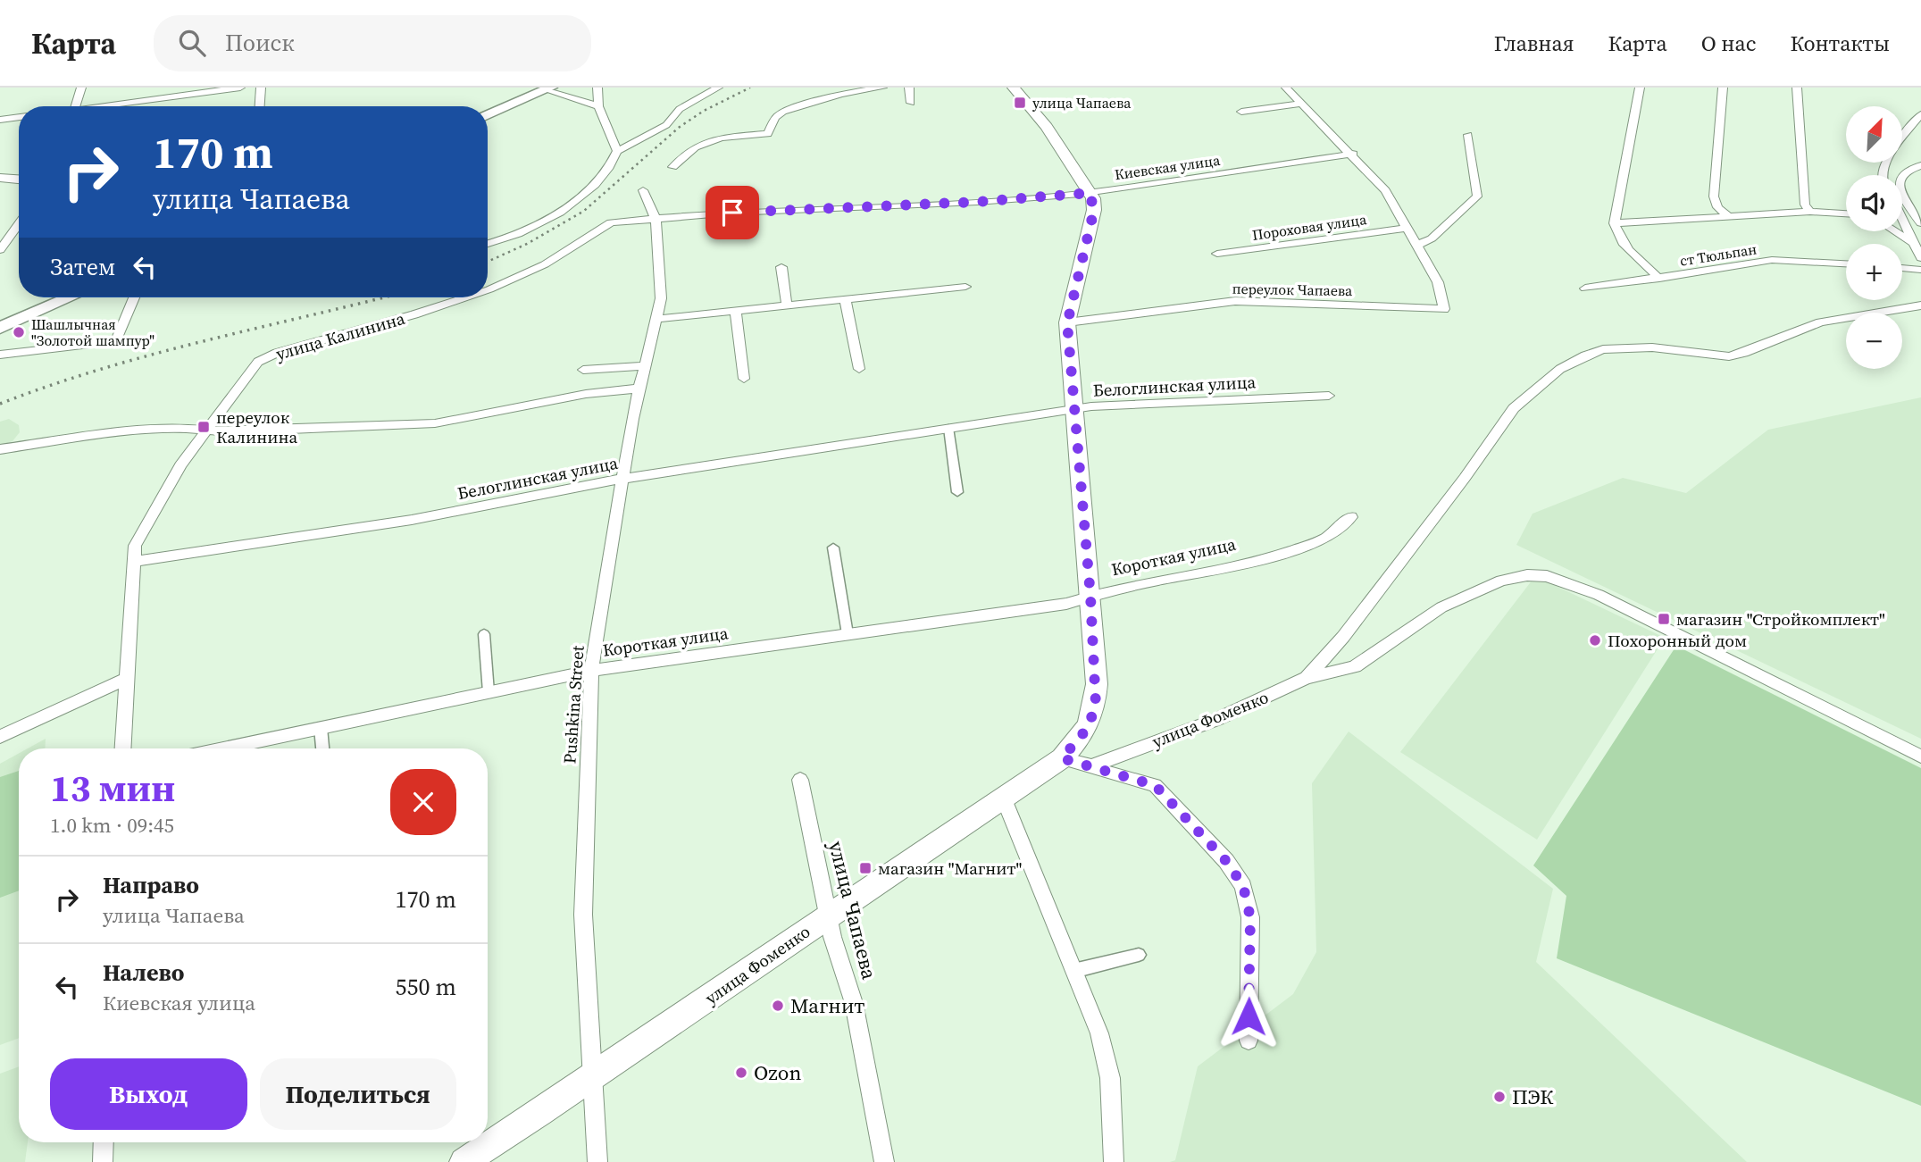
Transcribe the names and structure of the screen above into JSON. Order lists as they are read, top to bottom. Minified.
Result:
{"streets":{"main road":["улица Фоменко"],"street":["Киевская улица","Пороховая улица","ст Тюльпан","переулок Чапаева","улица Калинина","Белоглинская улица","Короткая улица","Pushkina Street","улица Чапаева"]},"crossings":[["Киевская улица","улица Калинина"],["Киевская улица","Pushkina Street"],["улица Калинина","Белоглинская улица"],["Белоглинская улица","Pushkina Street"],["Короткая улица","Pushkina Street"],["Pushkina Street","улица Фоменко"],["улица Фоменко","улица Чапаева"]],"places":{"transit":["улица Чапаева","переулок Калинина","магазин \"Стройкомплект\"","магазин \"Магнит\""],"other":["Шашлычная \"Золотой шампур\"","Похоронный дом","Магнит","Ozon","ПЭК"]},"north":"top right","page":{"header":"Карта","search":"Поиск","nav":["Главная","Карта","О нас","Контакты"],"map_buttons":["+","−"],"turn":["170 m","улица Чапаева"],"then":"Затем","heading":["13 мин","1.0 km · 09:45"],"list":[{"name":"Направо","note":"улица Чапаева","value":"170 m"},{"name":"Налево","note":"Киевская улица","value":"550 m"}],"buttons":["Выход","Поделиться"]}}
